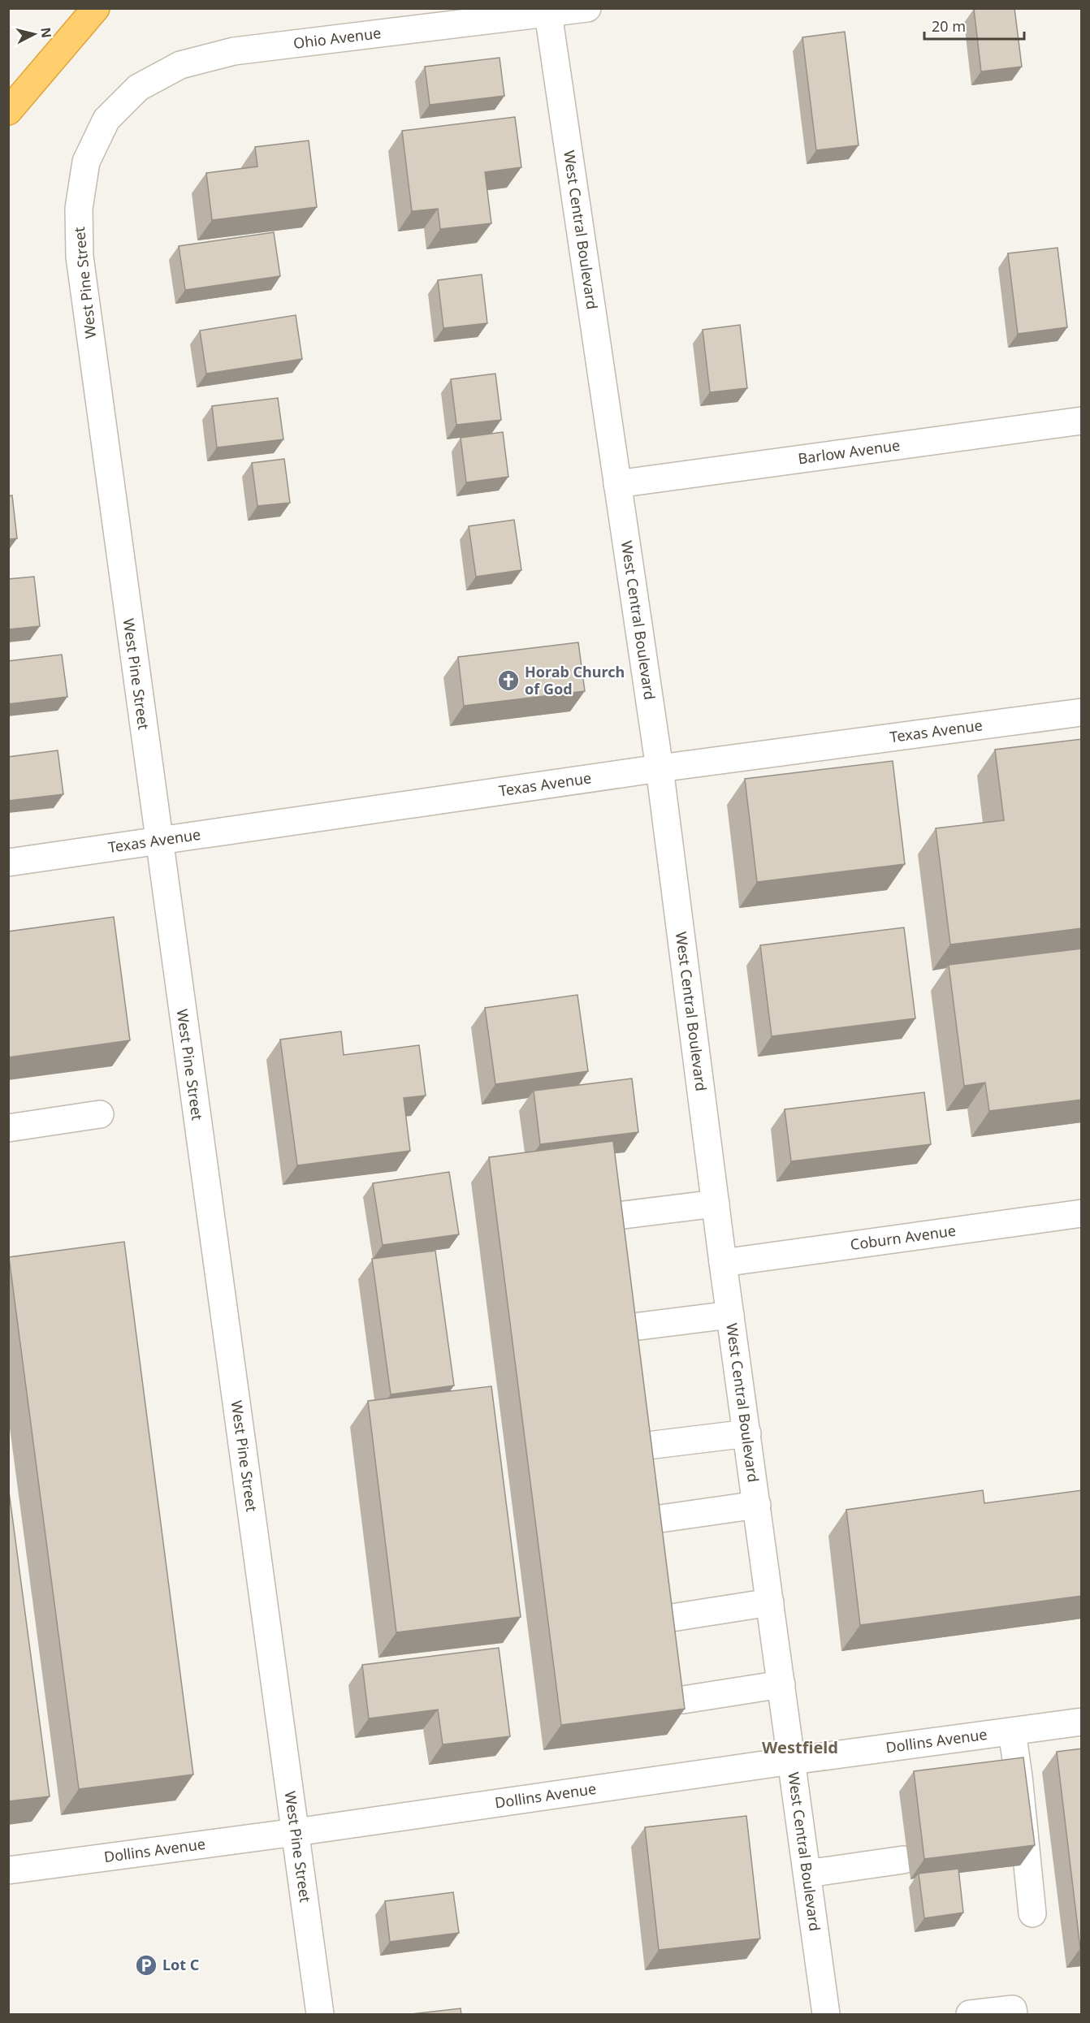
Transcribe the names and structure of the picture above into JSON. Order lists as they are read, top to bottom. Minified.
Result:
{"streets":{"street":["Ohio Avenue","West Central Boulevard","West Pine Street","Barlow Avenue","Texas Avenue","Coburn Avenue","Dollins Avenue"]},"crossings":[["Ohio Avenue","West Central Boulevard"],["Ohio Avenue","West Pine Street"],["West Central Boulevard","Barlow Avenue"],["West Central Boulevard","Texas Avenue"],["West Central Boulevard","Coburn Avenue"],["West Central Boulevard","Dollins Avenue"],["West Pine Street","Texas Avenue"],["West Pine Street","Dollins Avenue"]],"districts":["Westfield"],"places":{"church":["Horab Church of God"],"parking":["Lot C"]},"scale_bar":"20 m","north":"right"}
